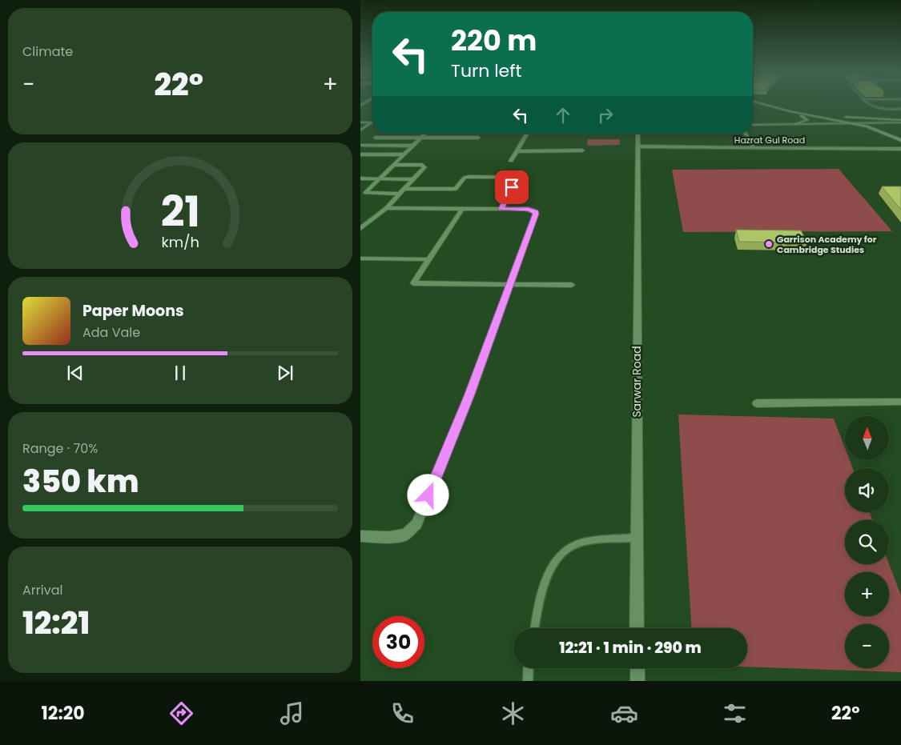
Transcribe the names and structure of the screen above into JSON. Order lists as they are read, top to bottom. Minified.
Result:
{"streets":{"street":["Hazrat Gul Road","Sarwar Road"]},"crossings":[["Hazrat Gul Road","Sarwar Road"]],"places":["Garrison Academy for Cambridge Studies"],"north":"top","page":{"tile":["Climate",["Range · 70%","350 km"],["Arrival","12:21"]],"turn":["220 m","Turn left"],"heat":["−","22°","+"],"song":["Paper Moons","Ada Vale"],"map_buttons":["+","−"],"limit":"30","trip":"12:21 · 1 min · 290 m","tabs":["12:20","22°"],"gauge":["21","km/h"]}}
